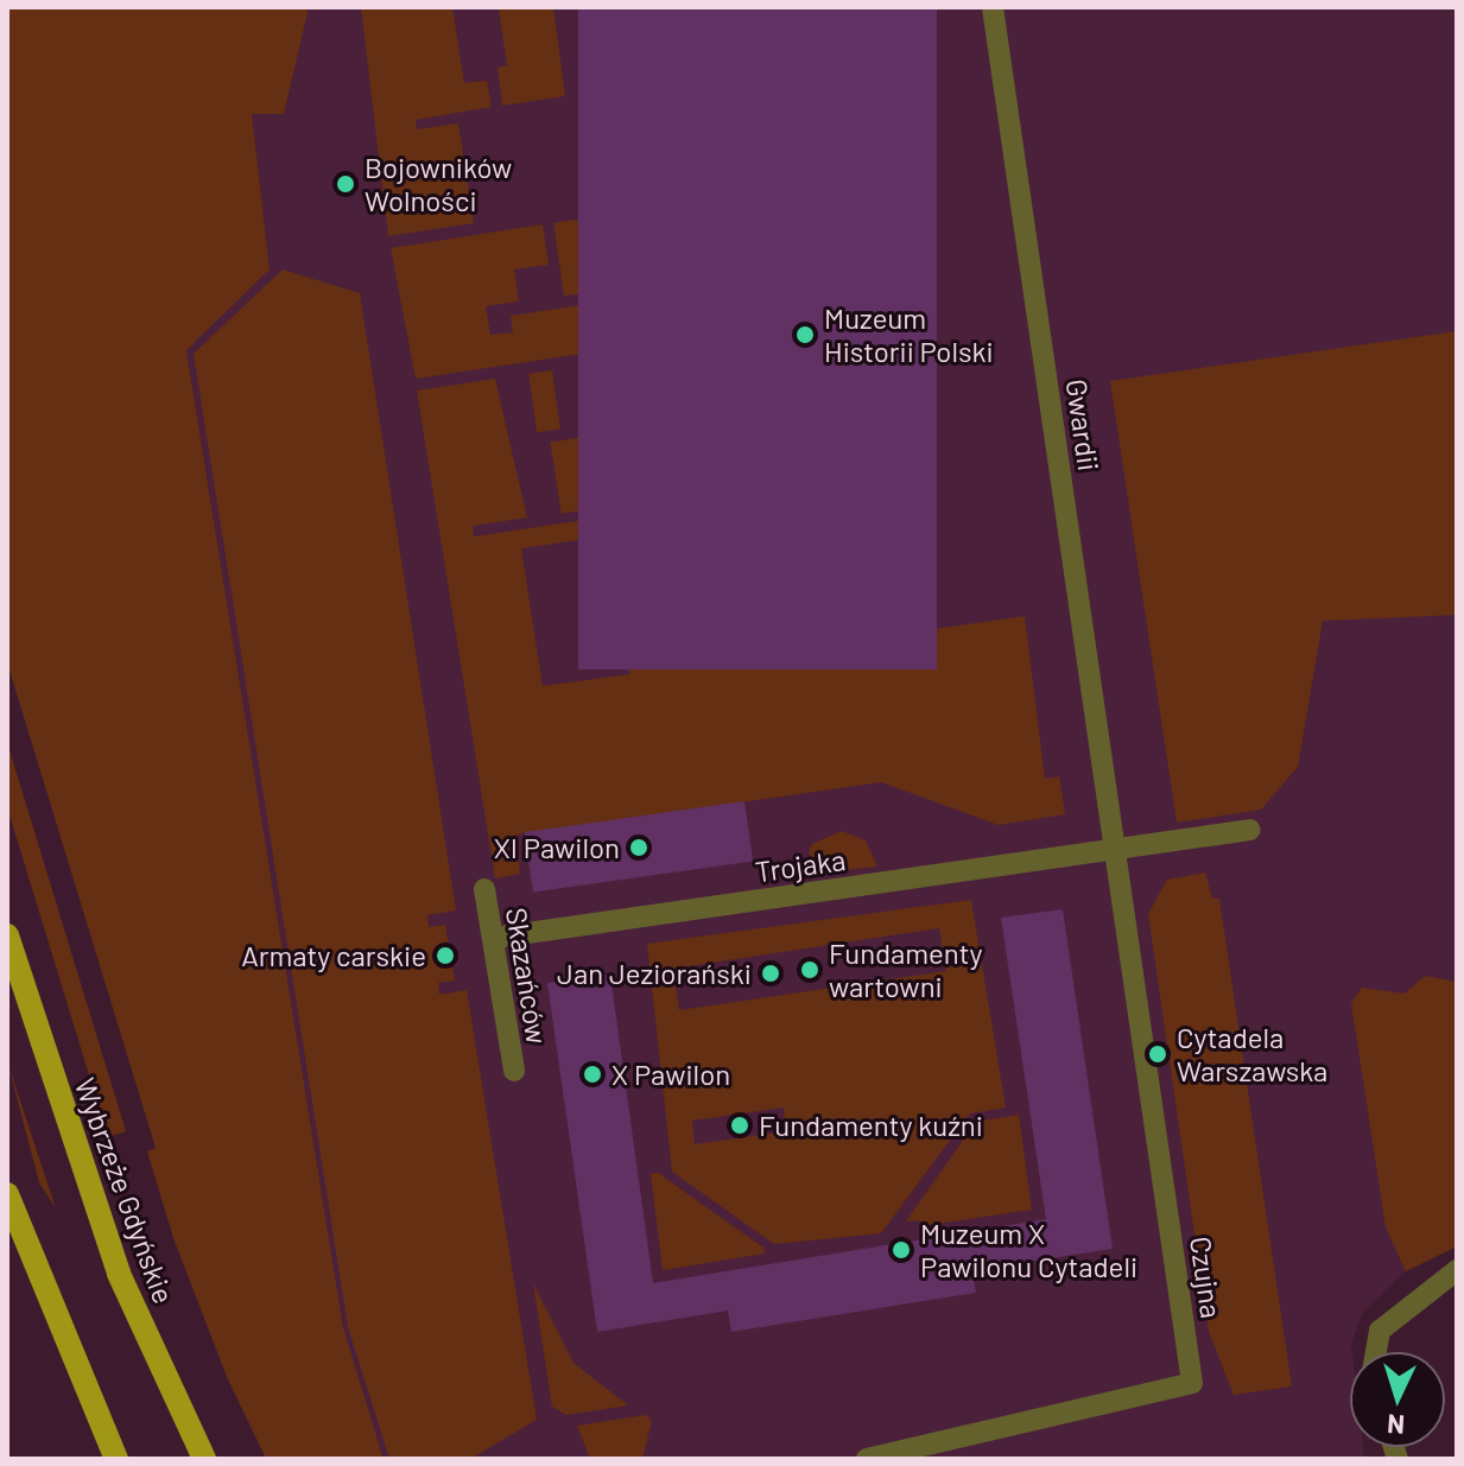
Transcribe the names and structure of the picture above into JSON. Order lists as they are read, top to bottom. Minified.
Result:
{"streets":{"main road":["Wybrzeże Gdyńskie"],"lane":["Gwardii","Trojaka","Skazańców","Czujna"]},"crossings":[["Gwardii","Trojaka"],["Gwardii","Czujna"],["Trojaka","Skazańców"],["Trojaka","Czujna"]],"places":["Bojowników Wolności","Muzeum Historii Polski","XI Pawilon","Armaty carskie","Fundamenty wartowni","Jan Jeziorański","Cytadela Warszawska","X Pawilon","Fundamenty kuźni","Muzeum X Pawilonu Cytadeli"],"north":"bottom"}
